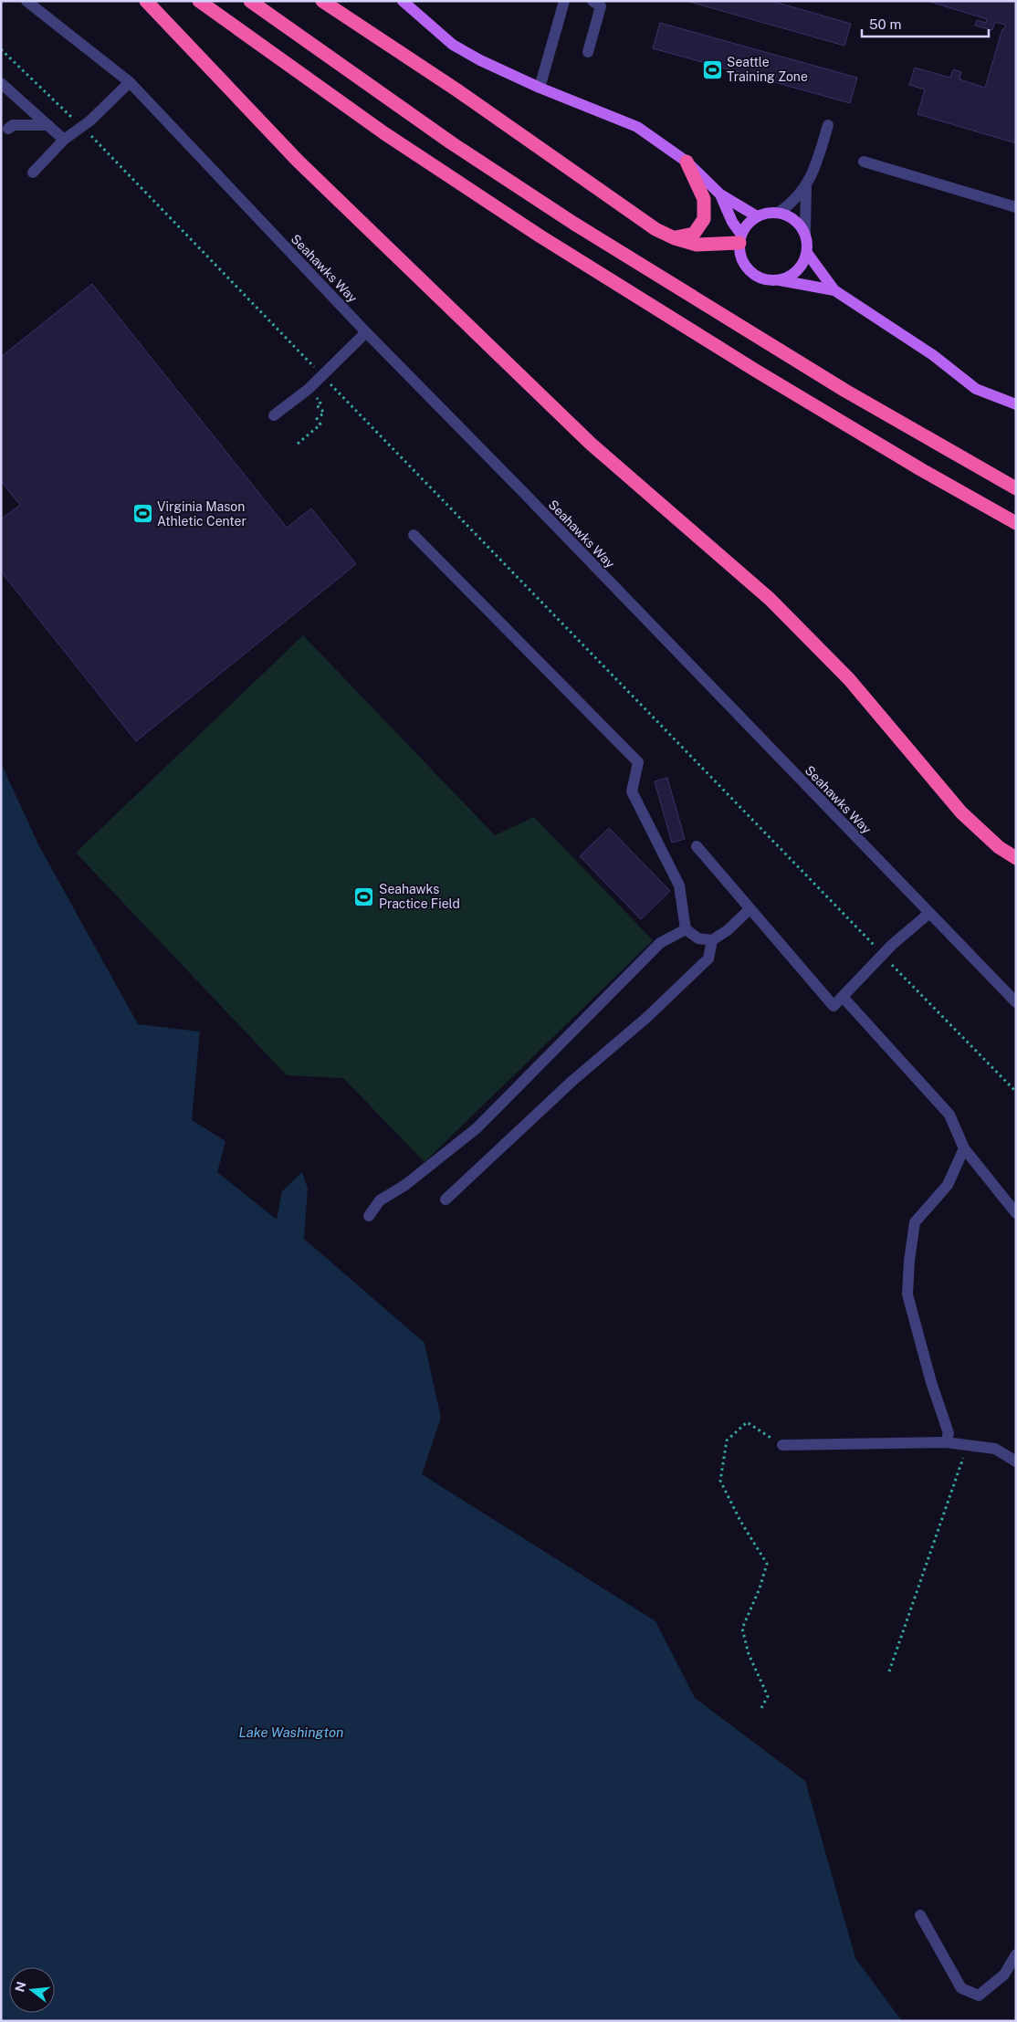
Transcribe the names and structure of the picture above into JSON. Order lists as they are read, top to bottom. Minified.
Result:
{"streets":{"street":["Seahawks Way"]},"water":["Lake Washington"],"places":{"sports":["Seattle Training Zone","Virginia Mason Athletic Center","Seahawks Practice Field"]},"scale_bar":"50 m","north":"left"}
